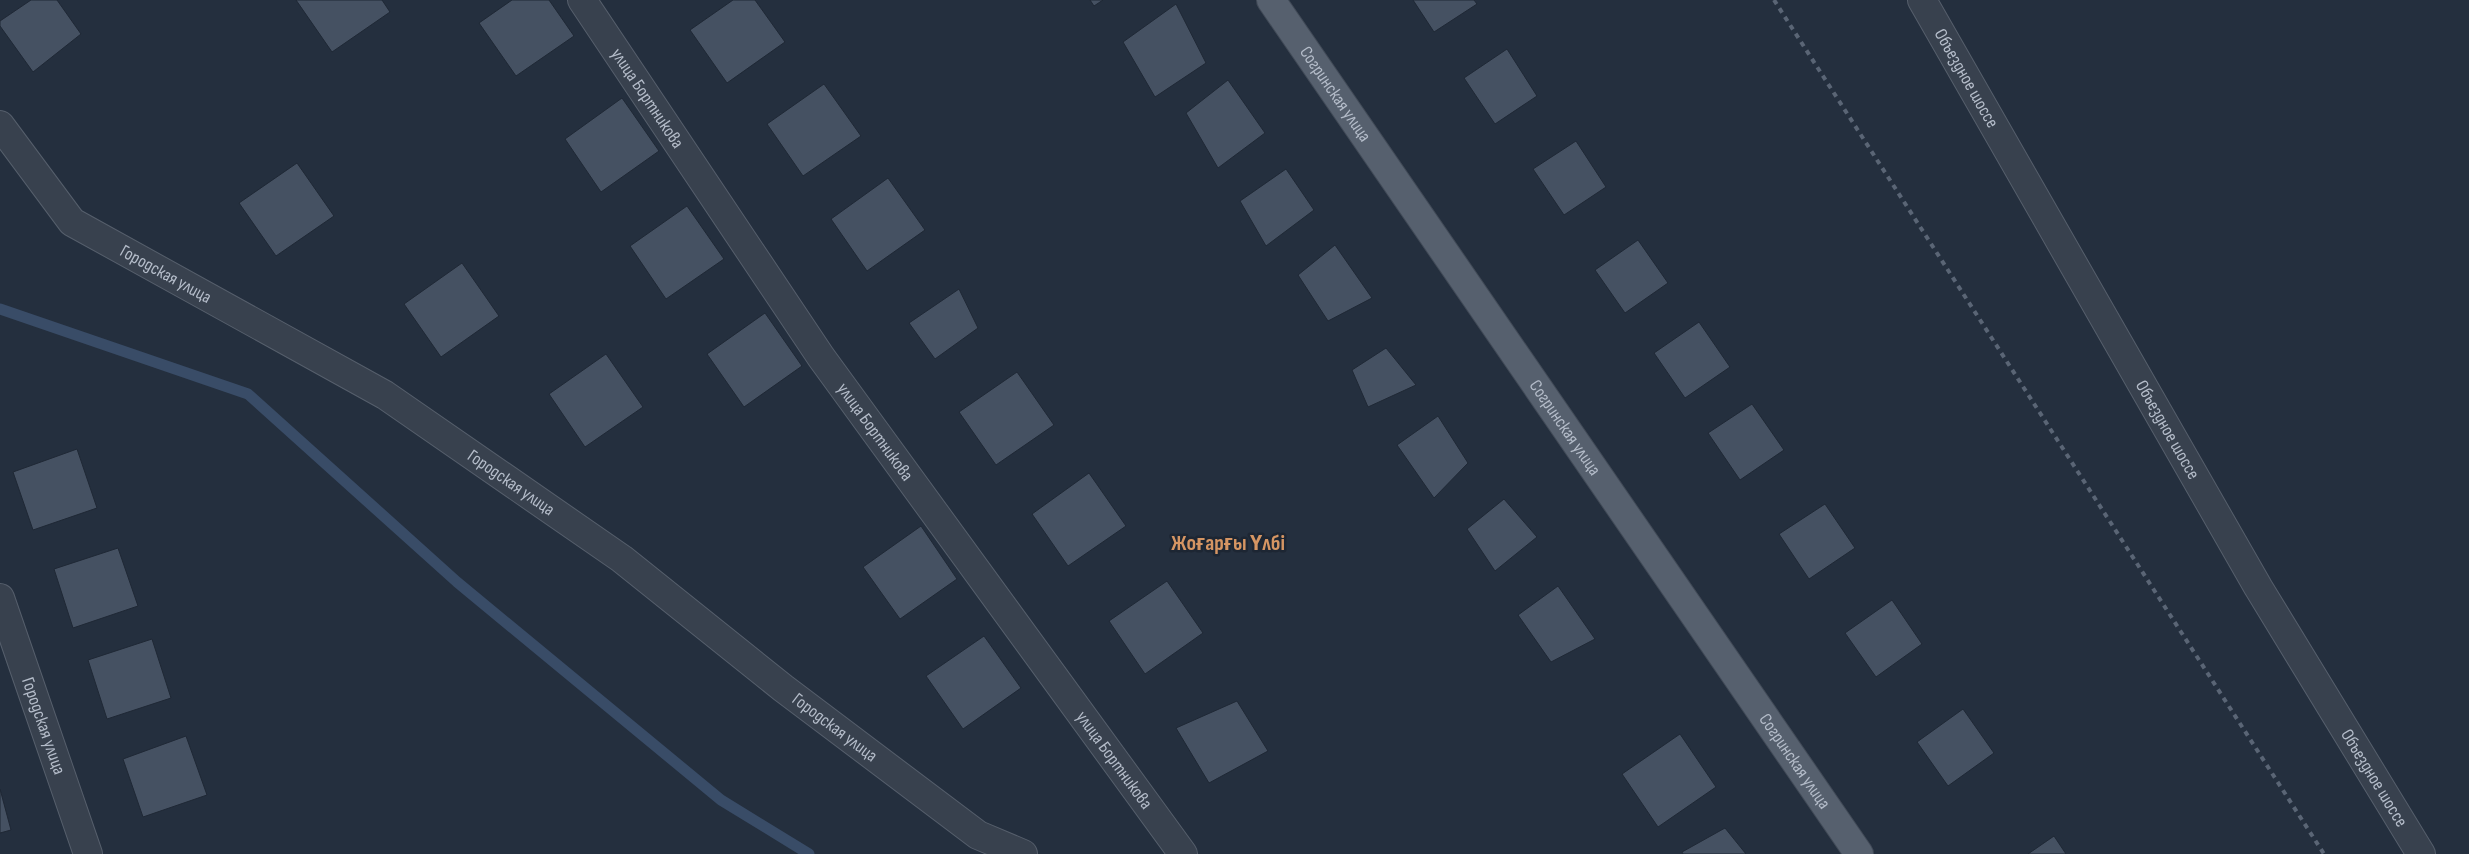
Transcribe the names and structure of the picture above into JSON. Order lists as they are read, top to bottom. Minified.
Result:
{"streets":{"main road":["Согринская улица"],"street":["Объездное шоссе","улица Бортникова","Городская улица"]},"districts":["Жоғарғы Үлбі"]}
